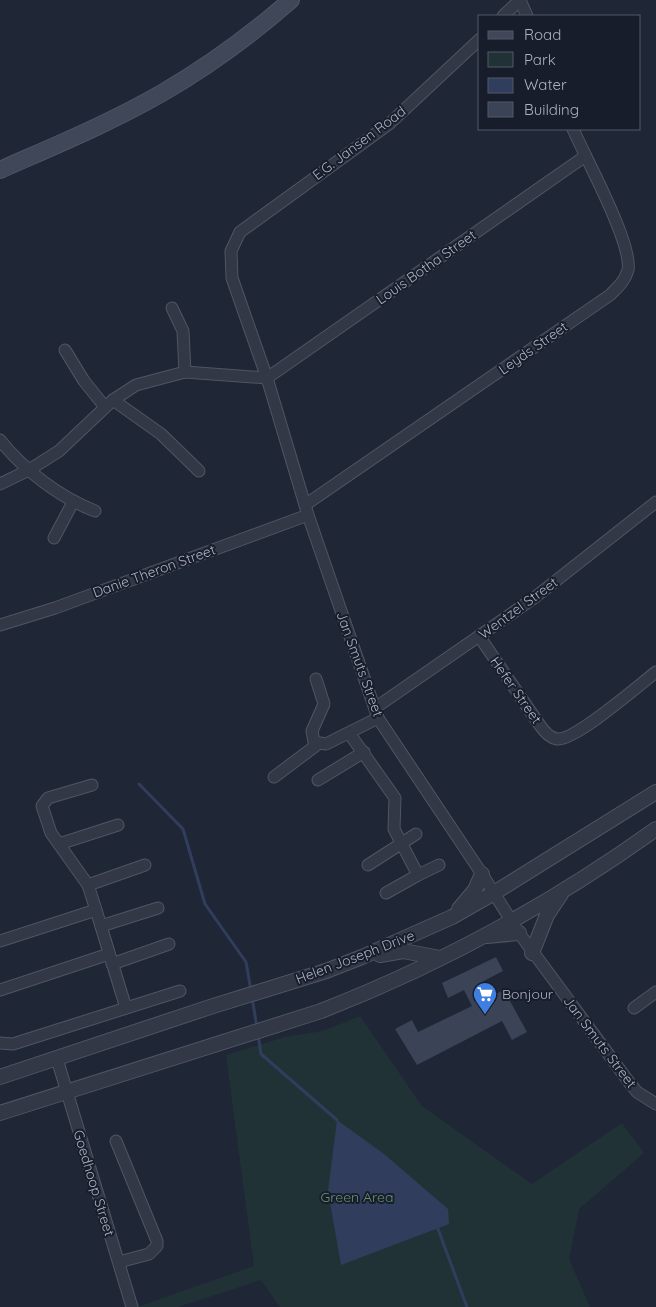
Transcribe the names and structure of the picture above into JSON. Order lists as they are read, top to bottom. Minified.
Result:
{"streets":{"street":["E.G. Jansen Road","Louis Botha Street","Leyds Street","Danie Theron Street","Wentzel Street","Jan Smuts Street","Hefer Street","Helen Joseph Drive","Goedhoop Street"]},"crossings":[["E.G. Jansen Road","Jan Smuts Street"],["Louis Botha Street","Leyds Street"],["Louis Botha Street","Jan Smuts Street"],["Leyds Street","Danie Theron Street"],["Leyds Street","Jan Smuts Street"],["Danie Theron Street","Jan Smuts Street"],["Wentzel Street","Jan Smuts Street"],["Wentzel Street","Hefer Street"],["Jan Smuts Street","Helen Joseph Drive"],["Helen Joseph Drive","Goedhoop Street"]],"parks":["Green Area"],"places":{"supermarket":["Bonjour"]},"legend":["Road","Park","Water","Building"]}
